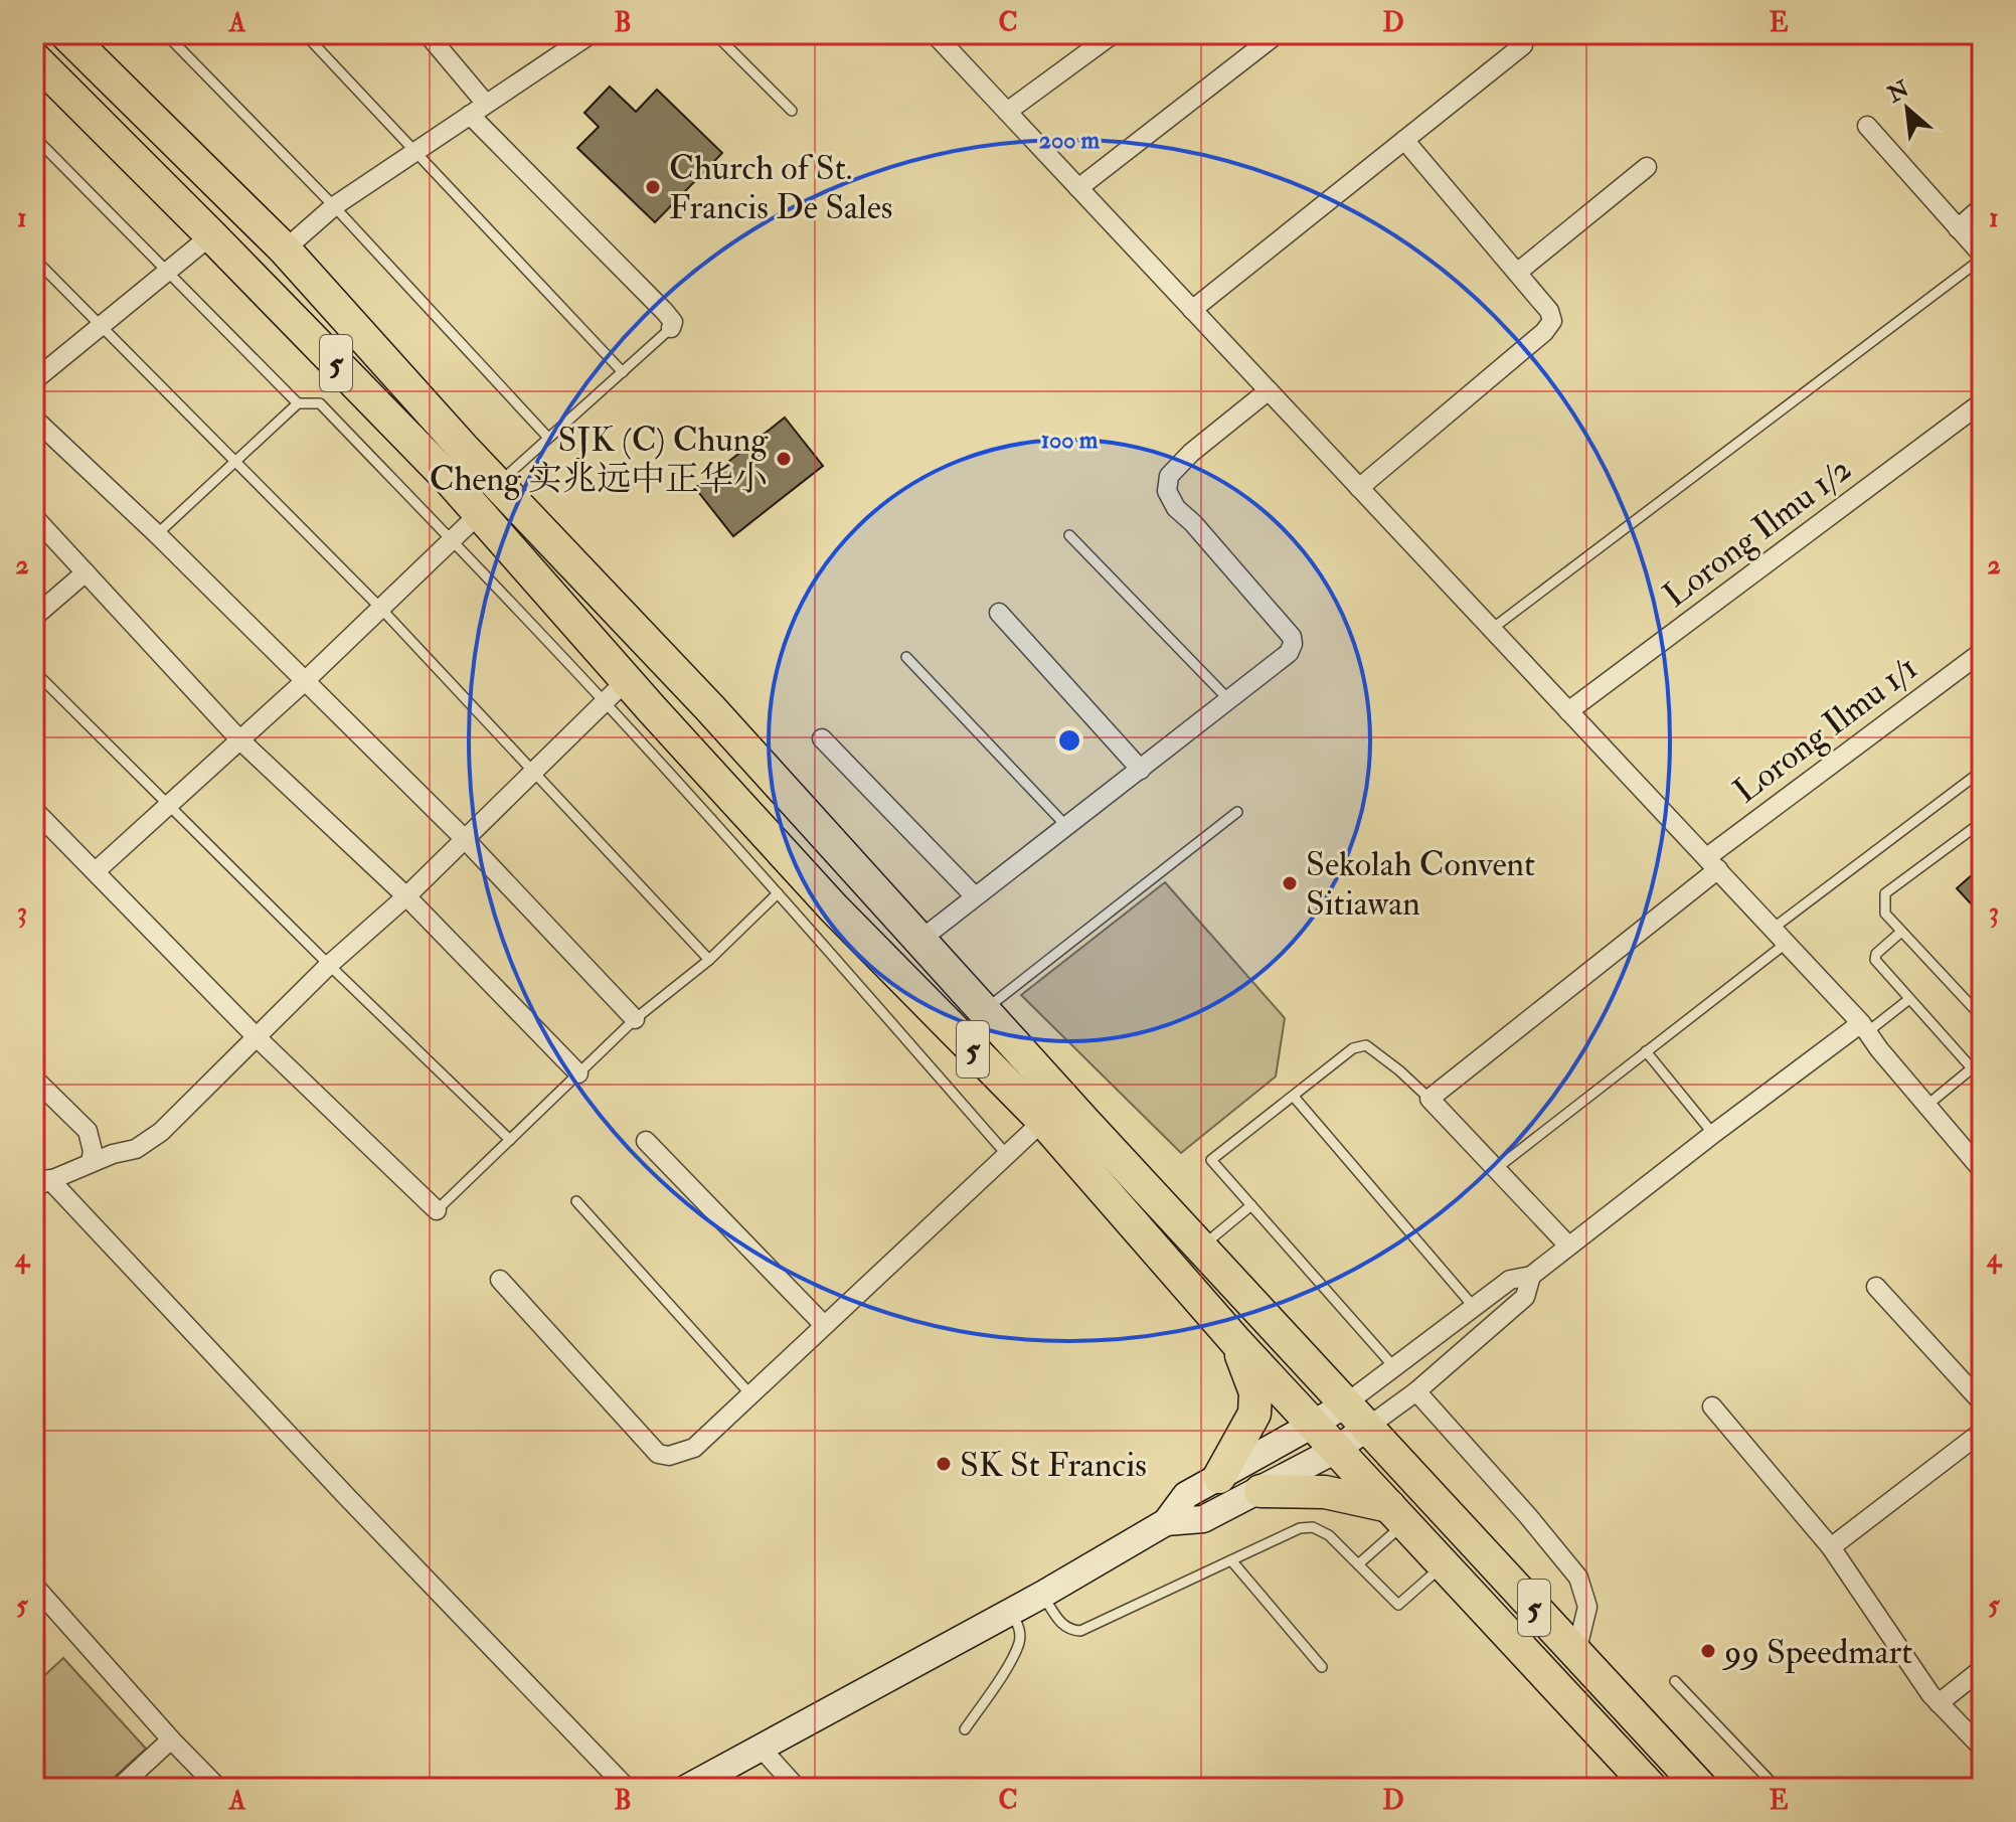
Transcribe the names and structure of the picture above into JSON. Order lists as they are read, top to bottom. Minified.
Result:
{"streets":{"highway":["5"],"street":["Lorong Ilmu 1/2","Lorong Ilmu 1/1"]},"places":["Church of St. Francis De Sales","SJK (C) Chung Cheng 实兆远中正华小","Sekolah Convent Sitiawan","SK St Francis","99 Speedmart"],"north":"top left","grid":{"columns":["A","B","C","D","E"],"rows":["1","2","3","4","5"]},"rings":["200 m","100 m"]}
